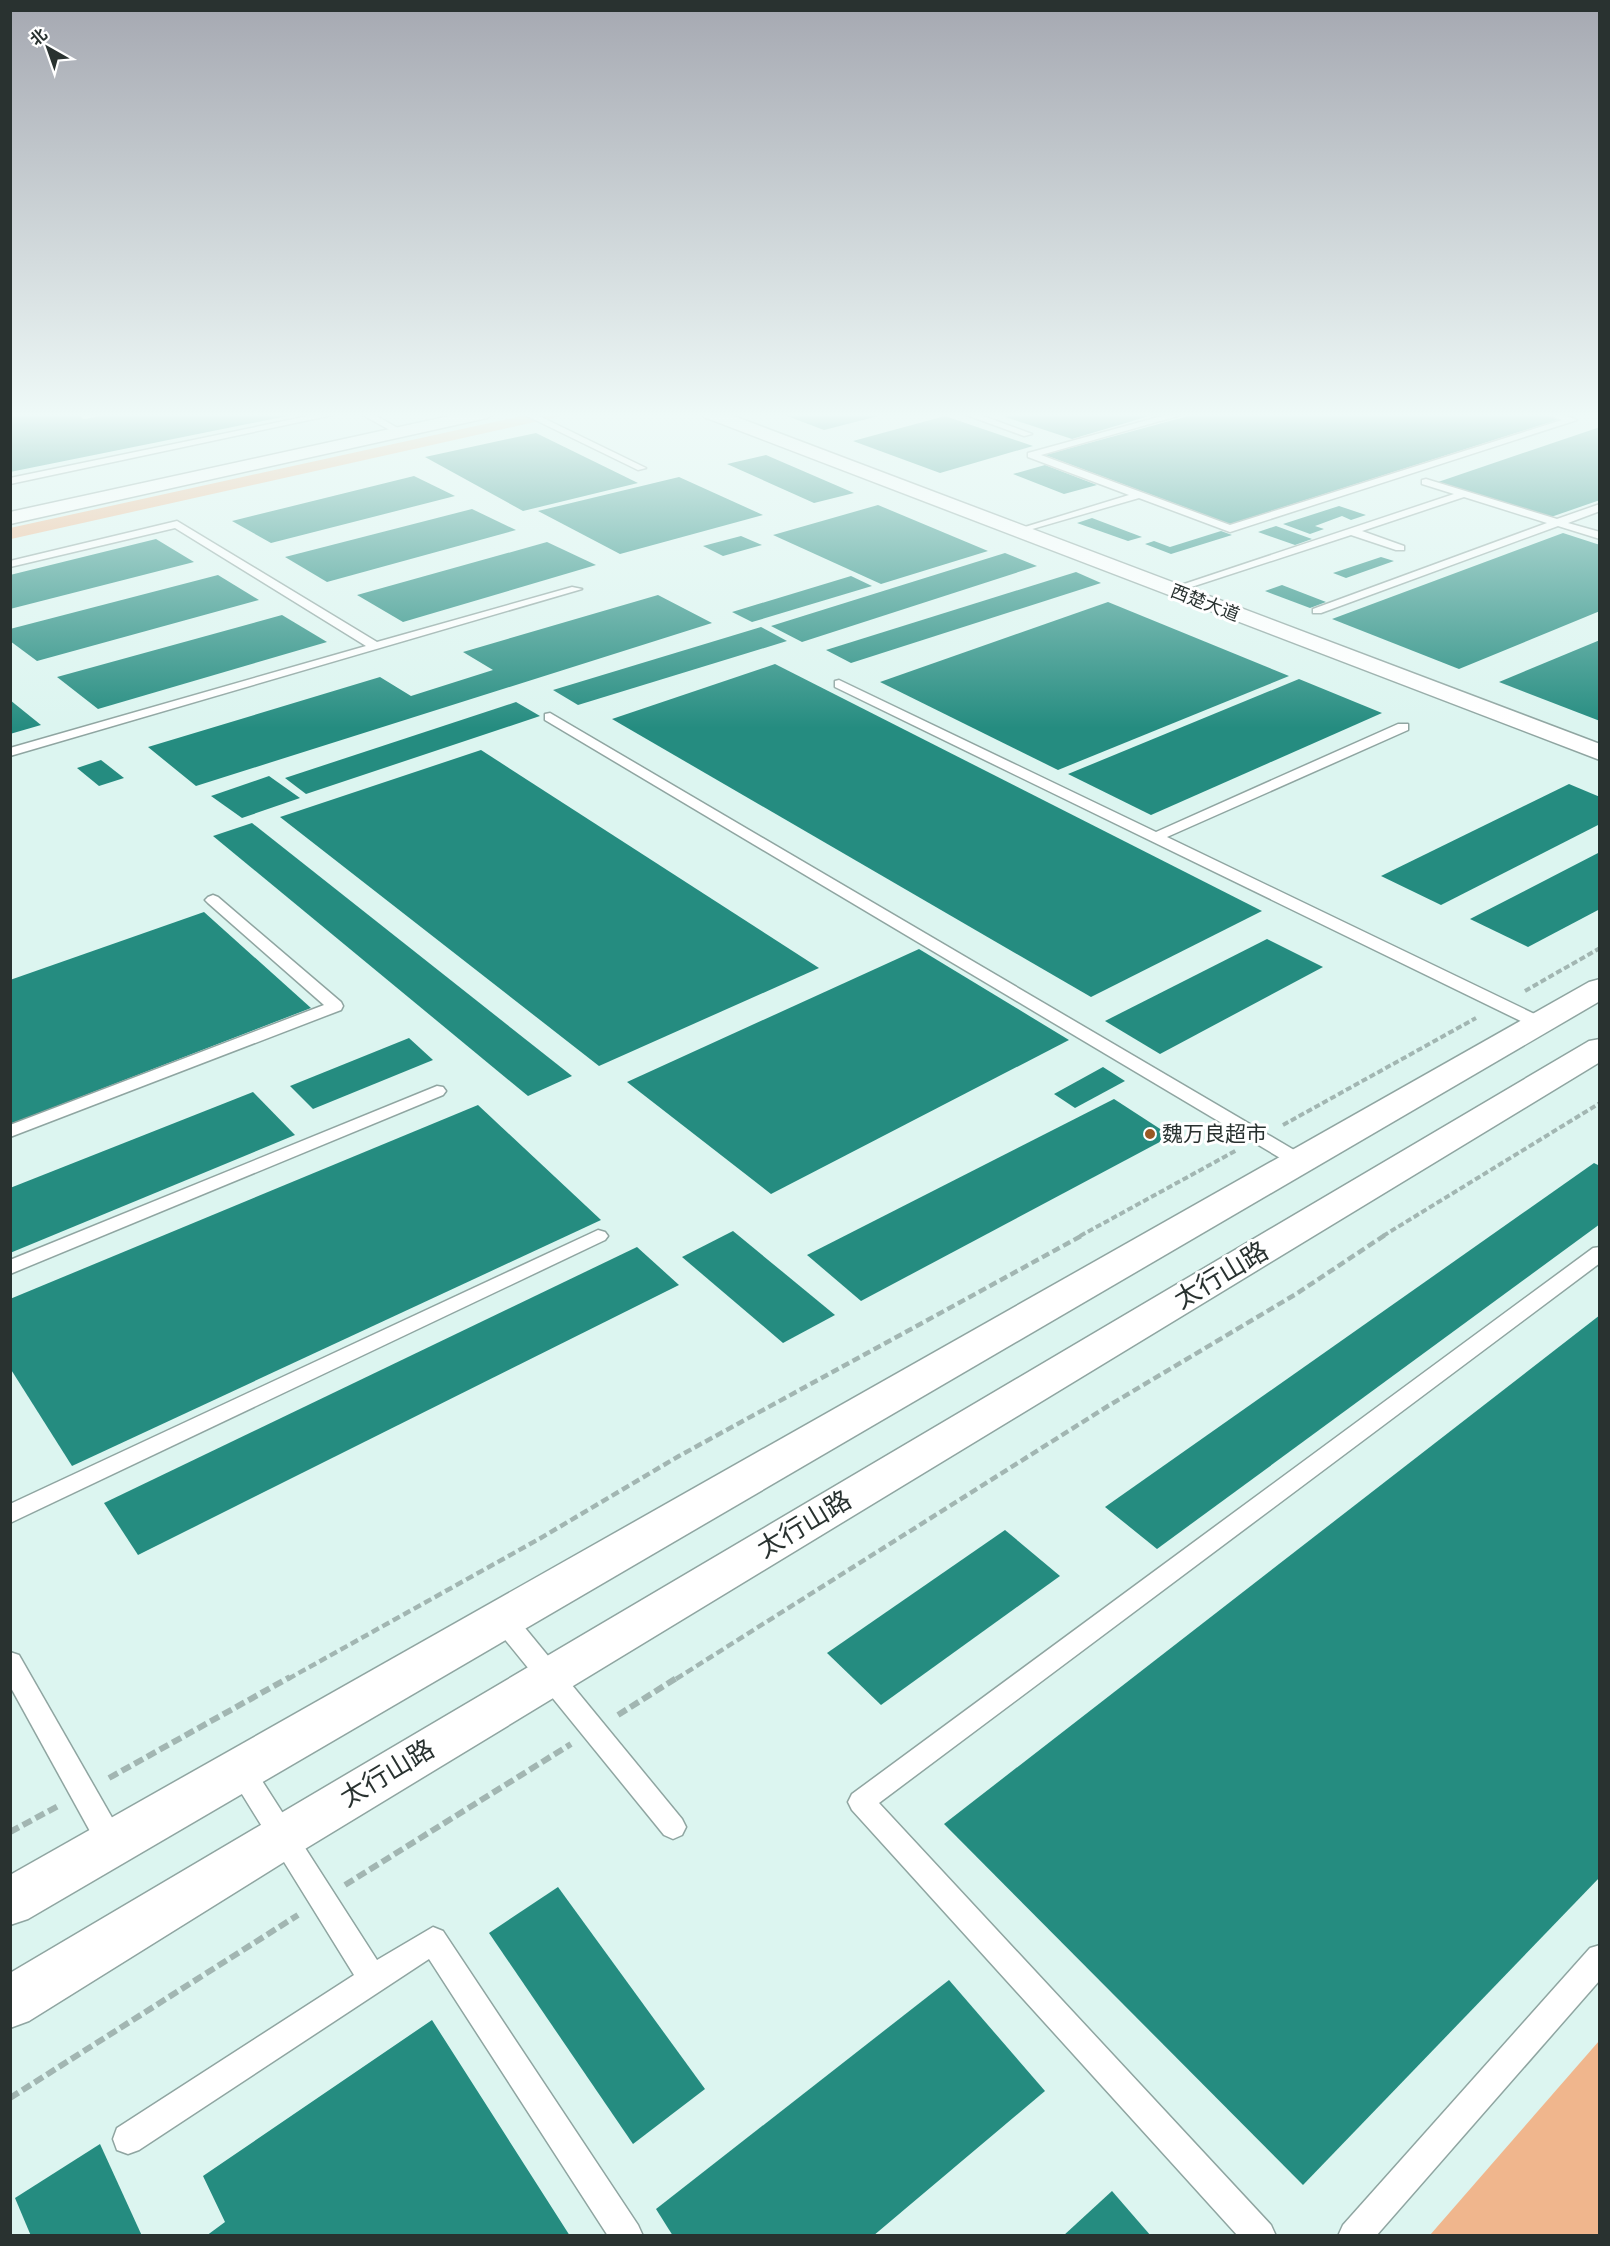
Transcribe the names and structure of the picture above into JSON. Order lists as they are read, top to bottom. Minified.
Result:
{"streets":{"street":["西楚大道","太行山路"]},"places":["魏万良超市"],"north":"top left"}
